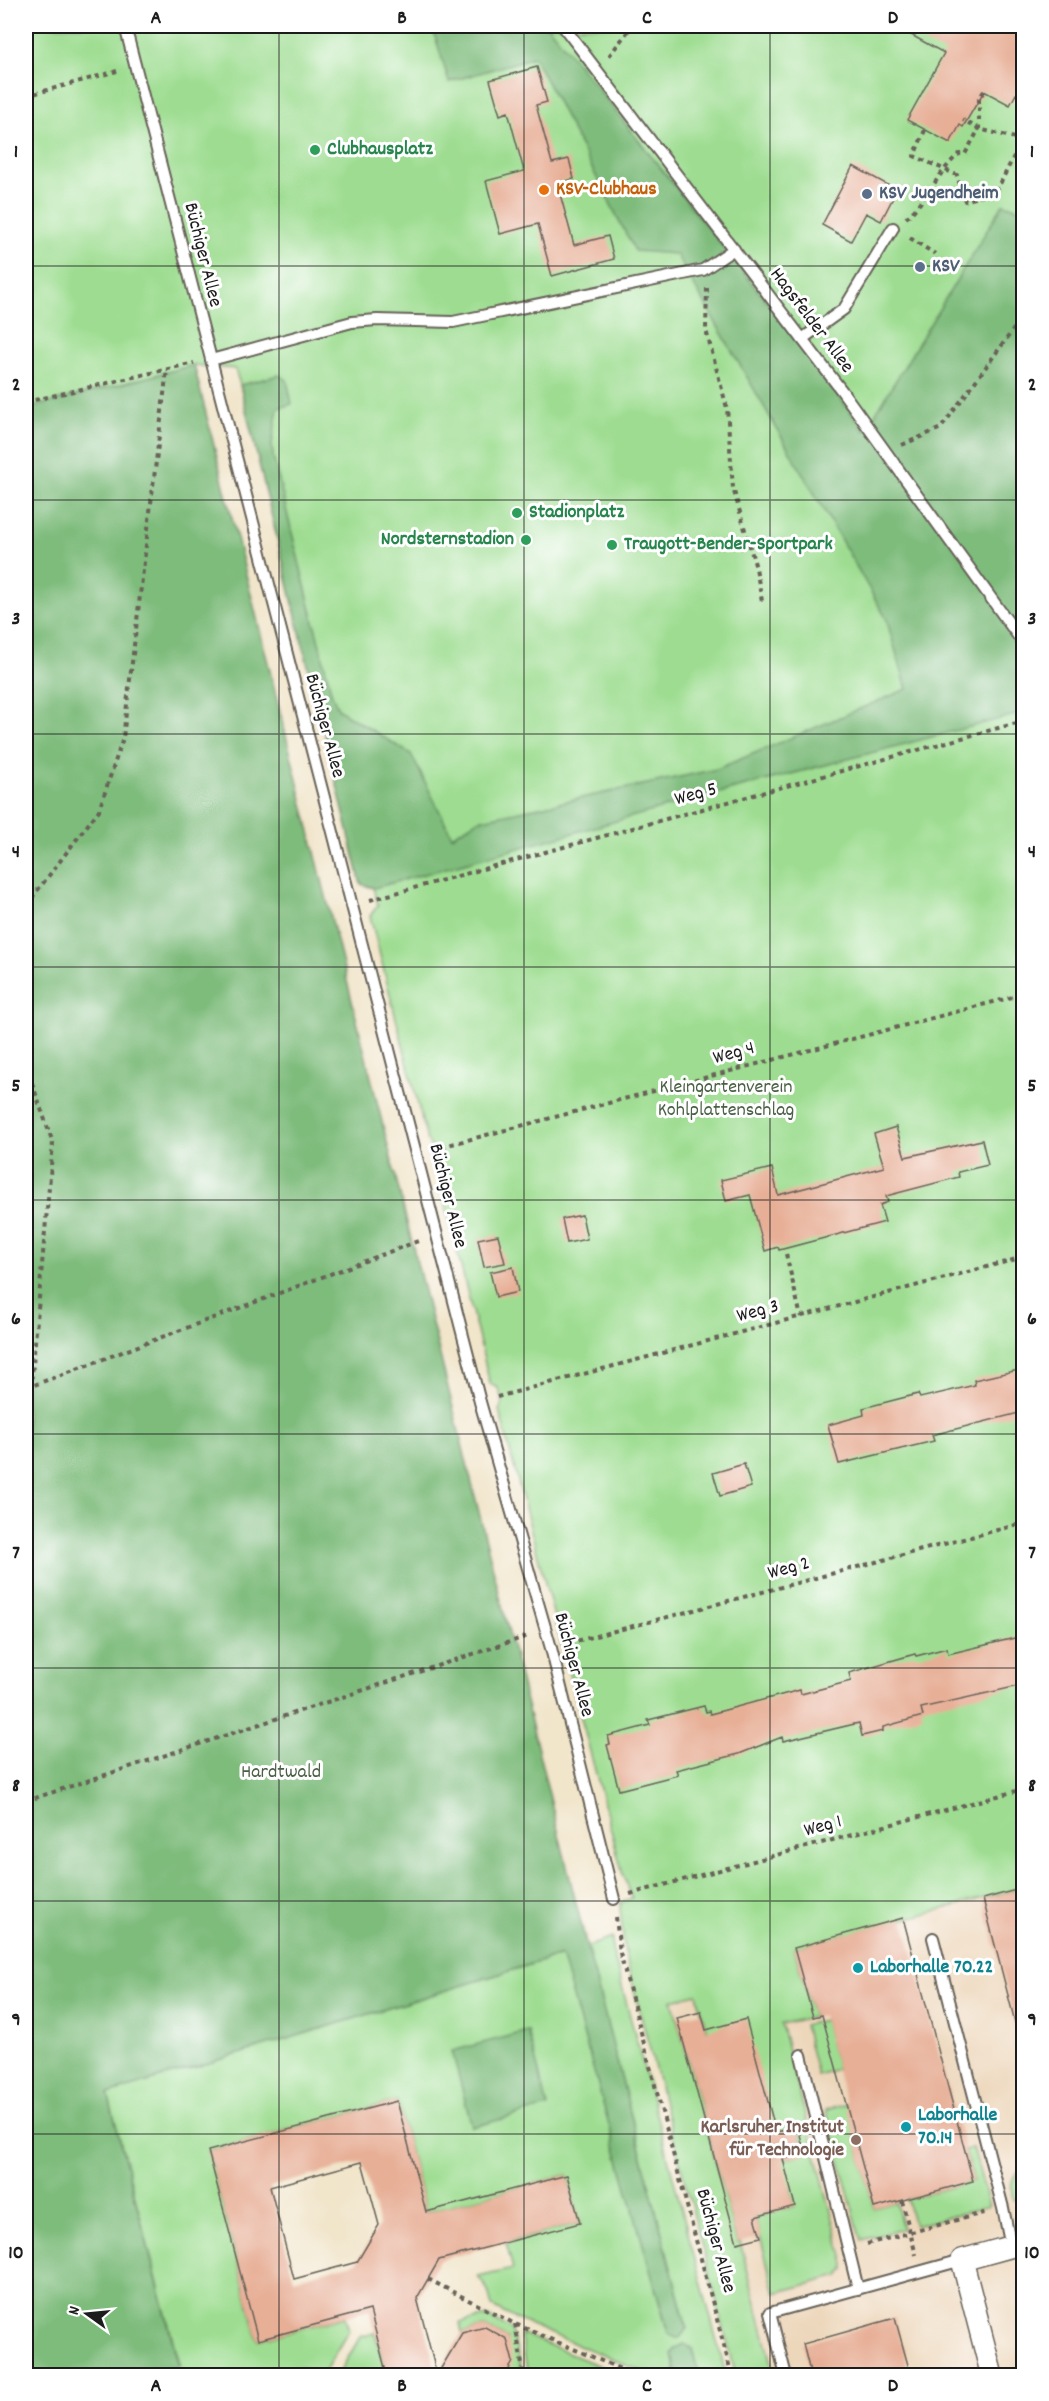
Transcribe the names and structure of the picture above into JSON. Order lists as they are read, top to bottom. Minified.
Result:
{"streets":{"lane":["Büchiger Allee","Hagsfelder Allee"],"path":["Weg 5","Weg 4","Weg 3","Weg 2","Weg 1"]},"crossings":[["Büchiger Allee","Weg 4"]],"parks":["Kleingartenverein Kohlplattenschlag","Hardtwald"],"places":["Clubhausplatz","KSV-Clubhaus","KSV Jugendheim","KSV","Stadionplatz","Nordsternstadion","Traugott-Bender-Sportpark","Laborhalle 70.22","Laborhalle 70.14","Karlsruher Institut für Technologie"],"north":"left","grid":{"columns":["A","B","C","D"],"rows":["1","2","3","4","5","6","7","8","9","10"]}}
